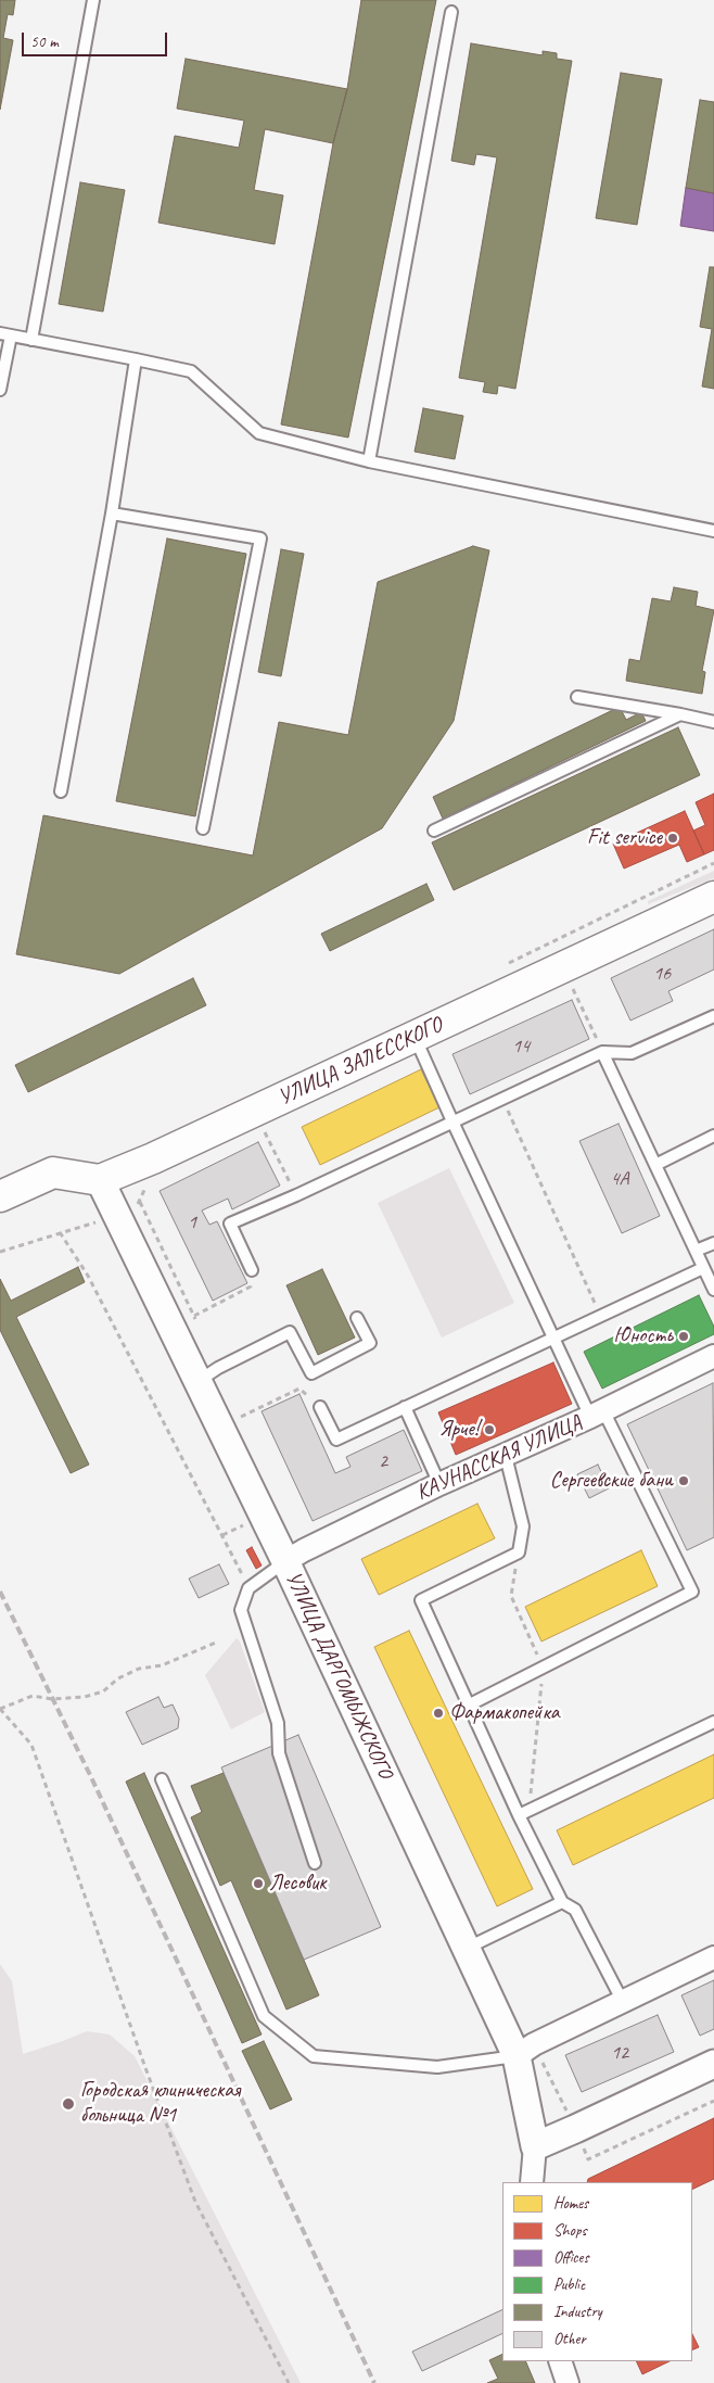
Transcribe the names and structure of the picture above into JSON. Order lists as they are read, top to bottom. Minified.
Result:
{"streets":{"main road":["УЛИЦА ЗАЛЕССКОГО"],"street":["КАУНАССКАЯ УЛИЦА","УЛИЦА ДАРГОМЫЖСКОГО"]},"crossings":[["УЛИЦА ЗАЛЕССКОГО","УЛИЦА ДАРГОМЫЖСКОГО"],["КАУНАССКАЯ УЛИЦА","УЛИЦА ДАРГОМЫЖСКОГО"]],"places":["Fit service","Юность","Ярче!","Сергеевские бани","Фармакопейка","Лесовик","Городская клиническая больница №1"],"house_numbers":["16","14","4А","1","2","12"],"legend":["Homes","Shops","Offices","Public","Industry","Other"],"scale_bar":"50 m"}
